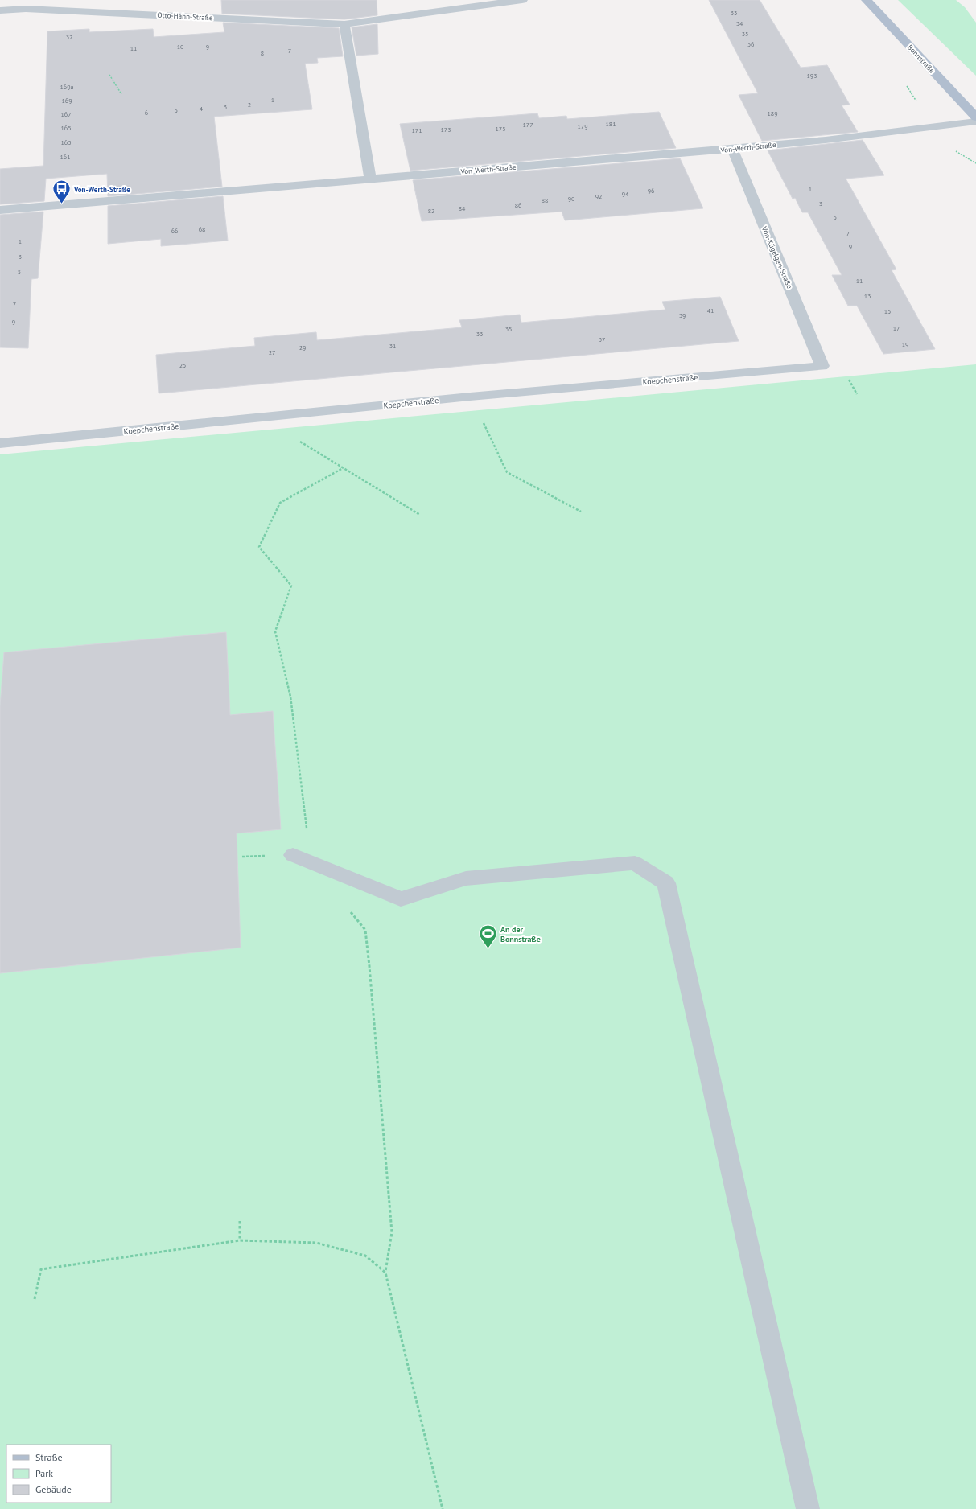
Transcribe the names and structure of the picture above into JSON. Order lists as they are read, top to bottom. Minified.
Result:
{"streets":{"main road":["Bonnstraße"],"street":["Otto-Hahn-Straße","Von-Werth-Straße","Von-Kügelgen-Straße","Koepchenstraße"]},"crossings":[["Von-Werth-Straße","Von-Kügelgen-Straße"],["Von-Kügelgen-Straße","Koepchenstraße"]],"places":{"bus stop":["Von-Werth-Straße"],"sports":["An der Bonnstraße"]},"house_numbers":["33","34","35","32","36","10","9","11","7","8","193","169a","1","169","2","3","4","5","6","189","167","181","177","179","165","175","173","171","163","161","1","96","94","92","90","88","3","86","84","82","5","68","66","7","1","9","3","5","11","13","7","41","15","39","9","17","35","33","37","19","31","29","27","25"],"legend":["Straße","Park","Gebäude"]}
